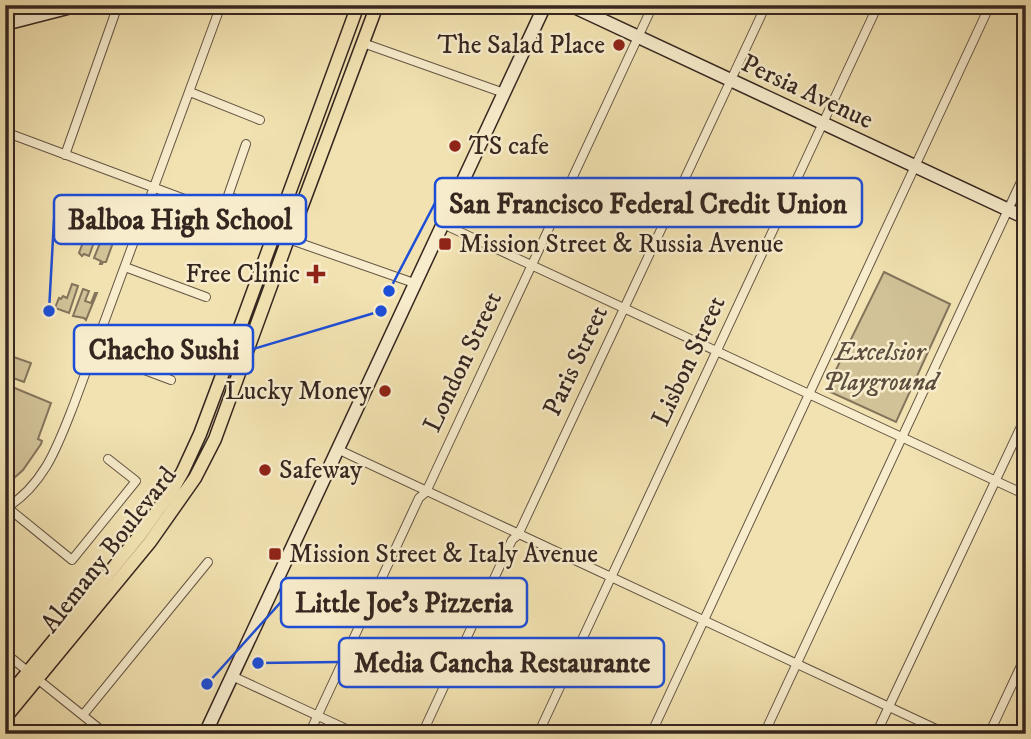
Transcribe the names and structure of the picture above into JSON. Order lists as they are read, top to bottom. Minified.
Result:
{"streets":{"main road":["Persia Avenue","Alemany Boulevard"],"street":["Paris Street","Lisbon Street","London Street"]},"crossings":[["Persia Avenue","Paris Street"],["Persia Avenue","Lisbon Street"],["Persia Avenue","London Street"]],"parks":["Excelsior Playground"],"places":{"other":["The Salad Place","TS cafe","San Francisco Federal Credit Union","Balboa High School","Chacho Sushi","Lucky Money","Safeway","Media Cancha Restaurante","Little Joe's Pizzeria"],"transit":["Mission Street & Russia Avenue","Mission Street & Italy Avenue"],"health":["Free Clinic"]}}
